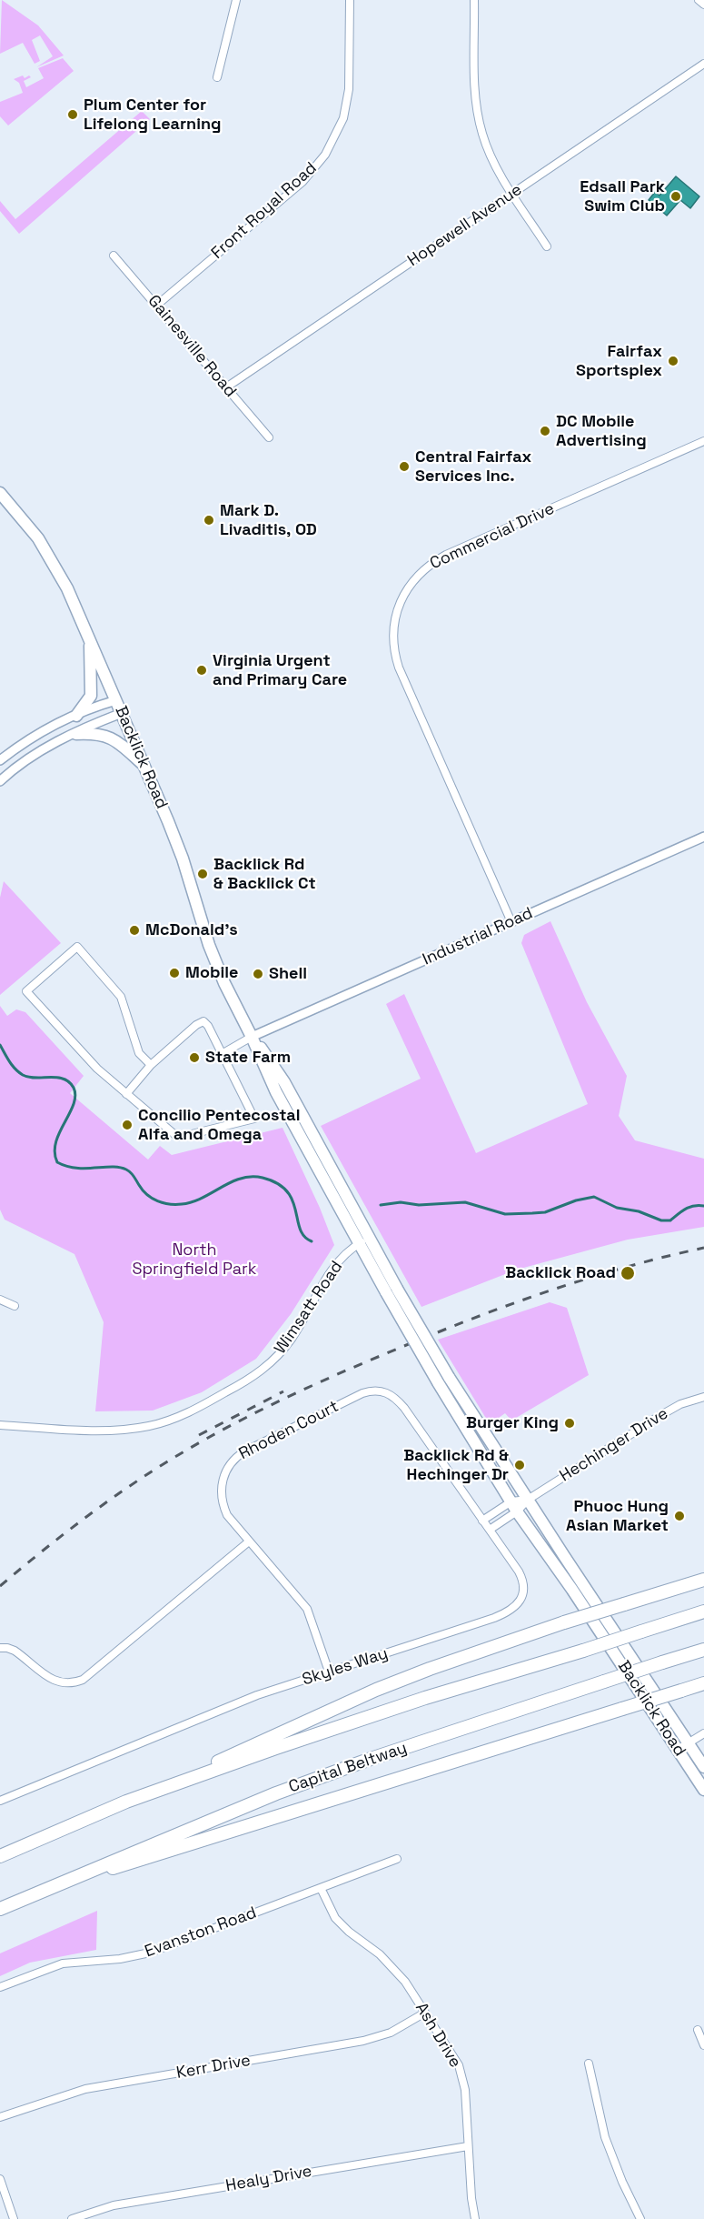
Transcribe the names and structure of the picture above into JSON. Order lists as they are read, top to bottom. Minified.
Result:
{"streets":{"highway":["Capital Beltway"],"main road":["Backlick Road"],"street":["Front Royal Road","Hopewell Avenue","Gainesville Road","Commercial Drive","Industrial Road","Wimsatt Road","Rhoden Court","Hechinger Drive","Skyles Way","Evanston Road","Ash Drive","Kerr Drive","Healy Drive"]},"crossings":[["Front Royal Road","Gainesville Road"],["Hopewell Avenue","Gainesville Road"],["Commercial Drive","Industrial Road"],["Backlick Road","Industrial Road"],["Backlick Road","Wimsatt Road"],["Backlick Road","Hechinger Drive"],["Rhoden Court","Skyles Way"],["Evanston Road","Ash Drive"],["Ash Drive","Kerr Drive"],["Ash Drive","Healy Drive"]],"parks":["North Springfield Park"],"places":["Plum Center for Lifelong Learning","Edsall Park Swim Club","Fairfax Sportsplex","DC Mobile Advertising","Central Fairfax Services Inc.","Mark D. Livaditis, OD","Virginia Urgent and Primary Care","Backlick Rd & Backlick Ct","McDonald's","Mobile","Shell","State Farm","Concilio Pentecostal Alfa and Omega","Backlick Road","Burger King","Backlick Rd & Hechinger Dr","Phuoc Hung Asian Market"]}
